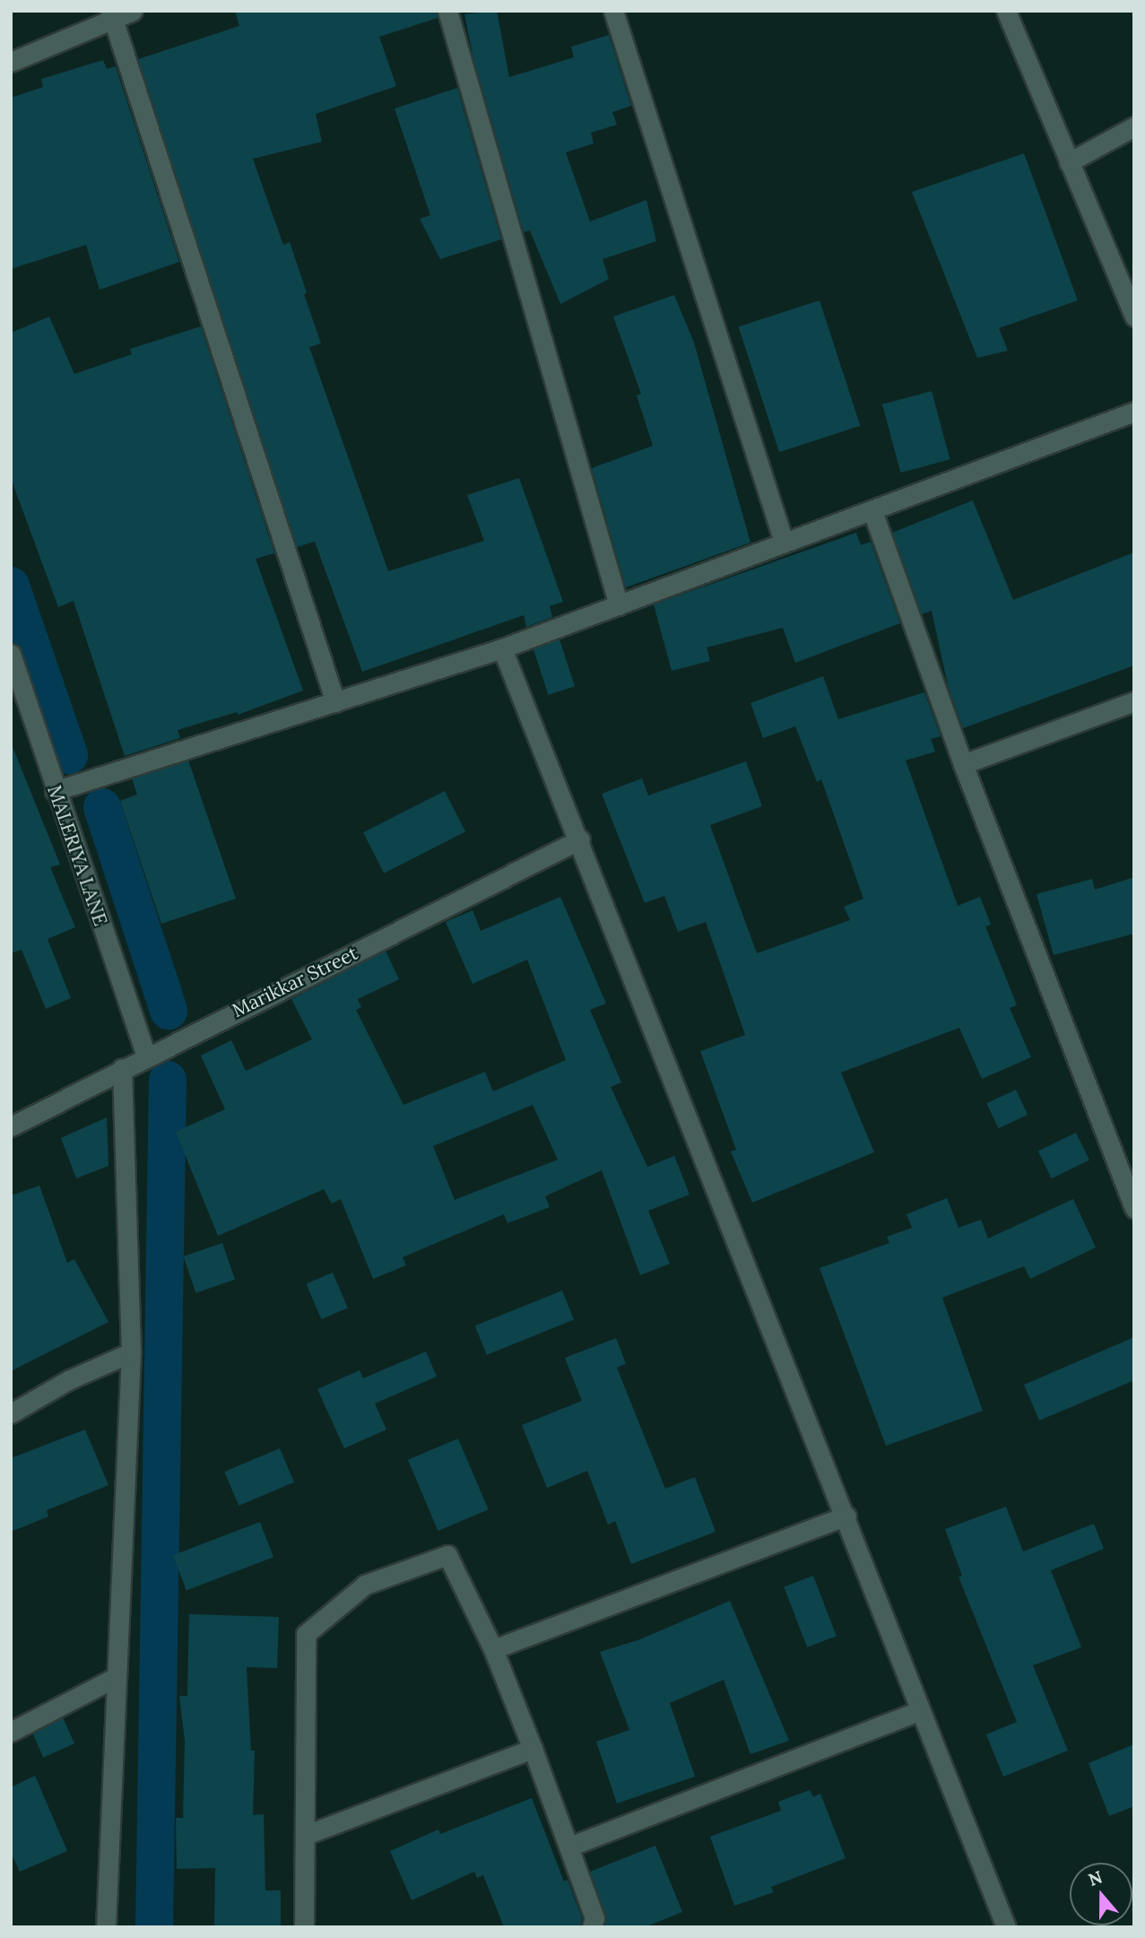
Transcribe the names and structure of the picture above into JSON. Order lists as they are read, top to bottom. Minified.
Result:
{"streets":{"street":["MALERIYA LANE","Marikkar Street"]},"crossings":[["MALERIYA LANE","Marikkar Street"]],"north":"top"}
